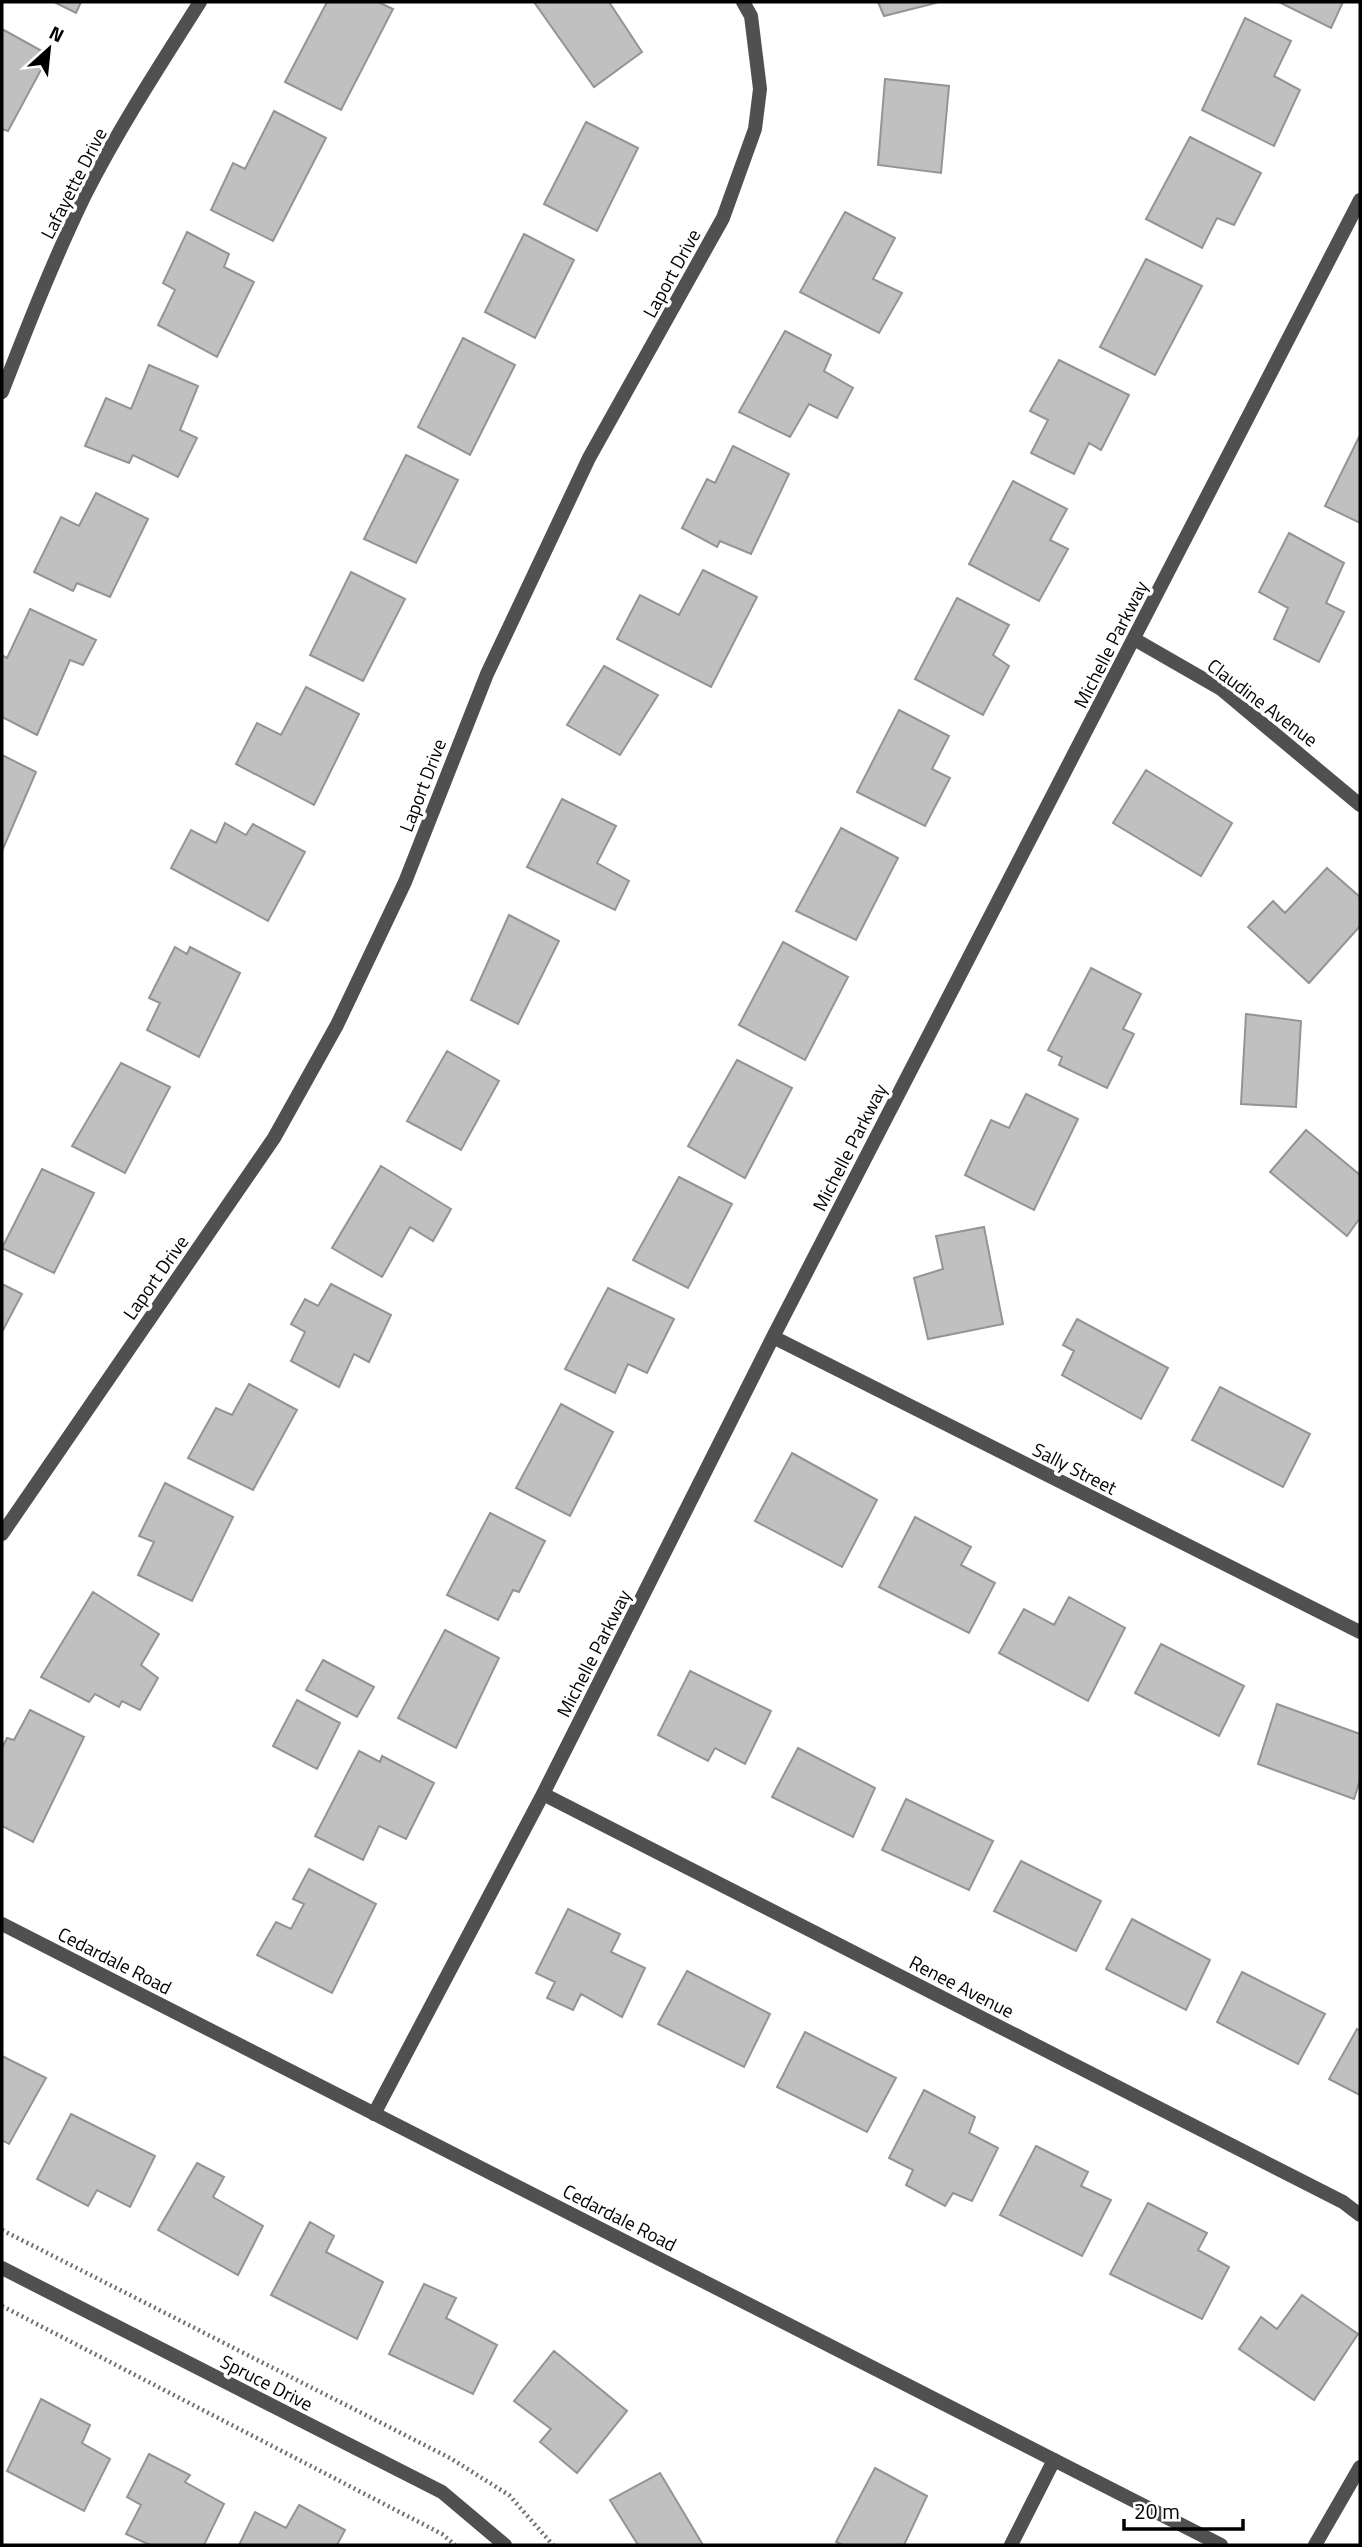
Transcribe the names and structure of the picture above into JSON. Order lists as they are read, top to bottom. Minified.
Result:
{"streets":{"street":["Lafayette Drive","Laport Drive","Michelle Parkway","Claudine Avenue","Sally Street","Cedardale Road","Renee Avenue","Spruce Drive"]},"crossings":[["Michelle Parkway","Claudine Avenue"],["Michelle Parkway","Sally Street"],["Michelle Parkway","Cedardale Road"],["Michelle Parkway","Renee Avenue"]],"scale_bar":"20 m","north":"top right"}
